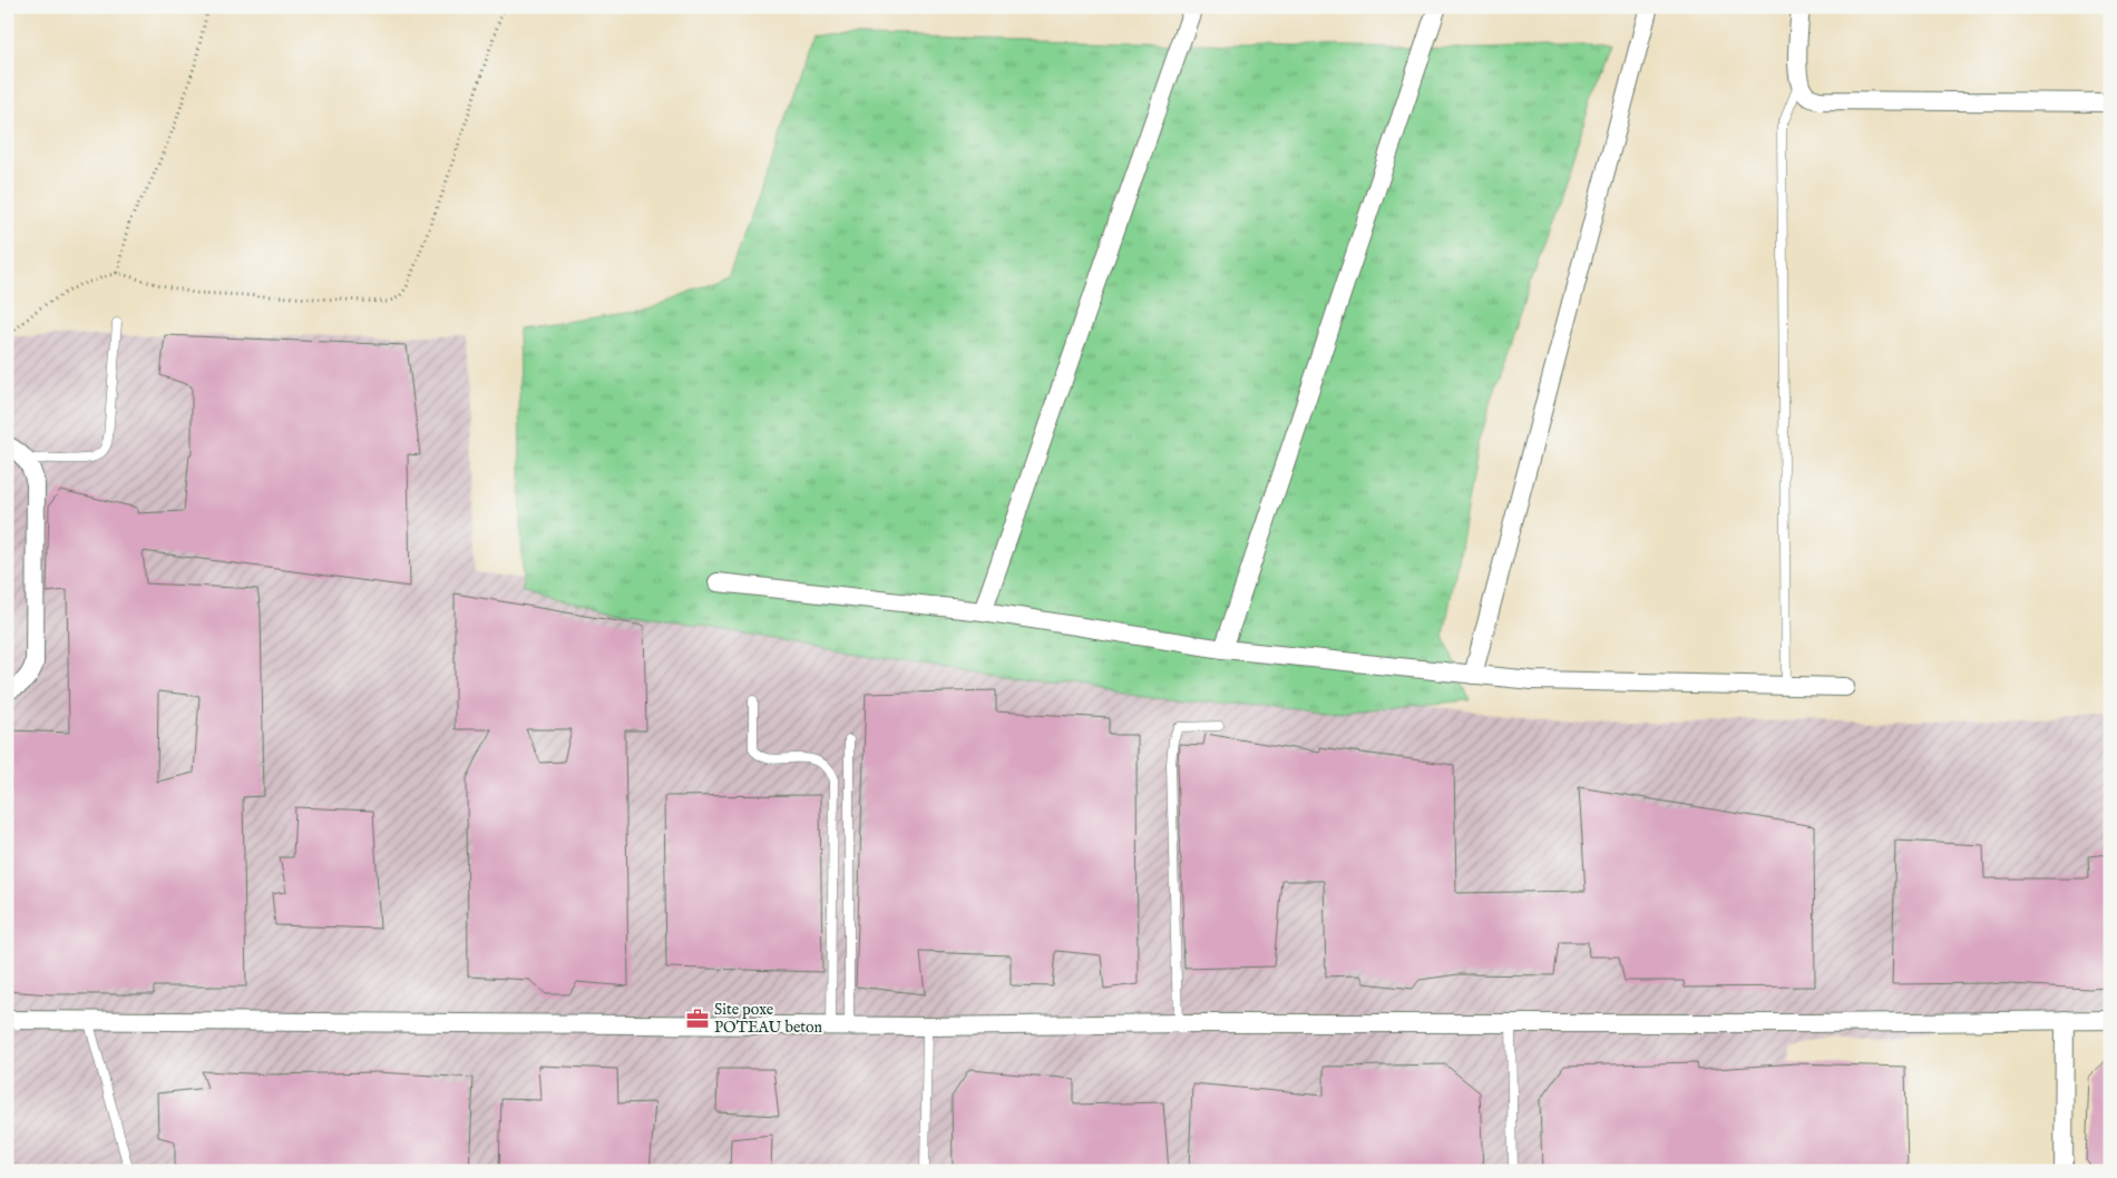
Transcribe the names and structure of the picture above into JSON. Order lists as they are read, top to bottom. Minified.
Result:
{"places":{"office":["Site poxe POTEAU beton"]}}
